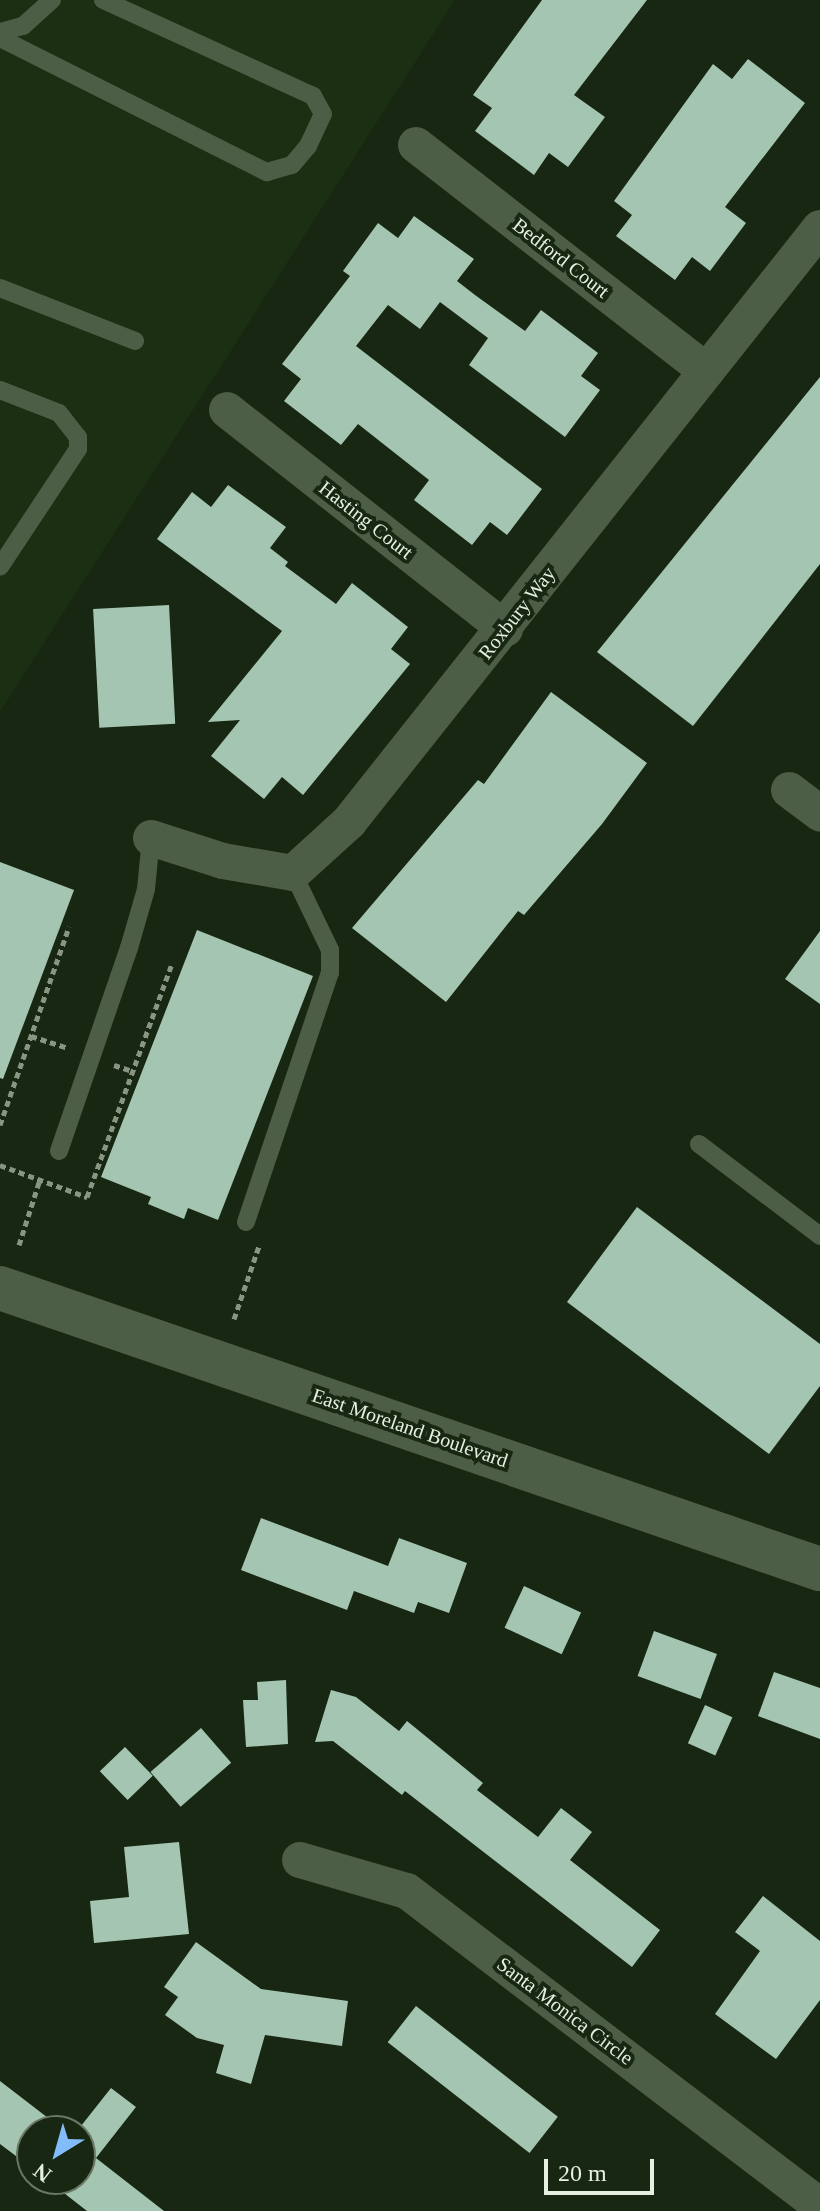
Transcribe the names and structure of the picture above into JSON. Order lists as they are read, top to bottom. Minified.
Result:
{"streets":{"main road":["East Moreland Boulevard"],"street":["Bedford Court","Hasting Court","Roxbury Way","Santa Monica Circle"]},"crossings":[["Bedford Court","Roxbury Way"],["Hasting Court","Roxbury Way"]],"scale_bar":"20 m","north":"bottom left"}
